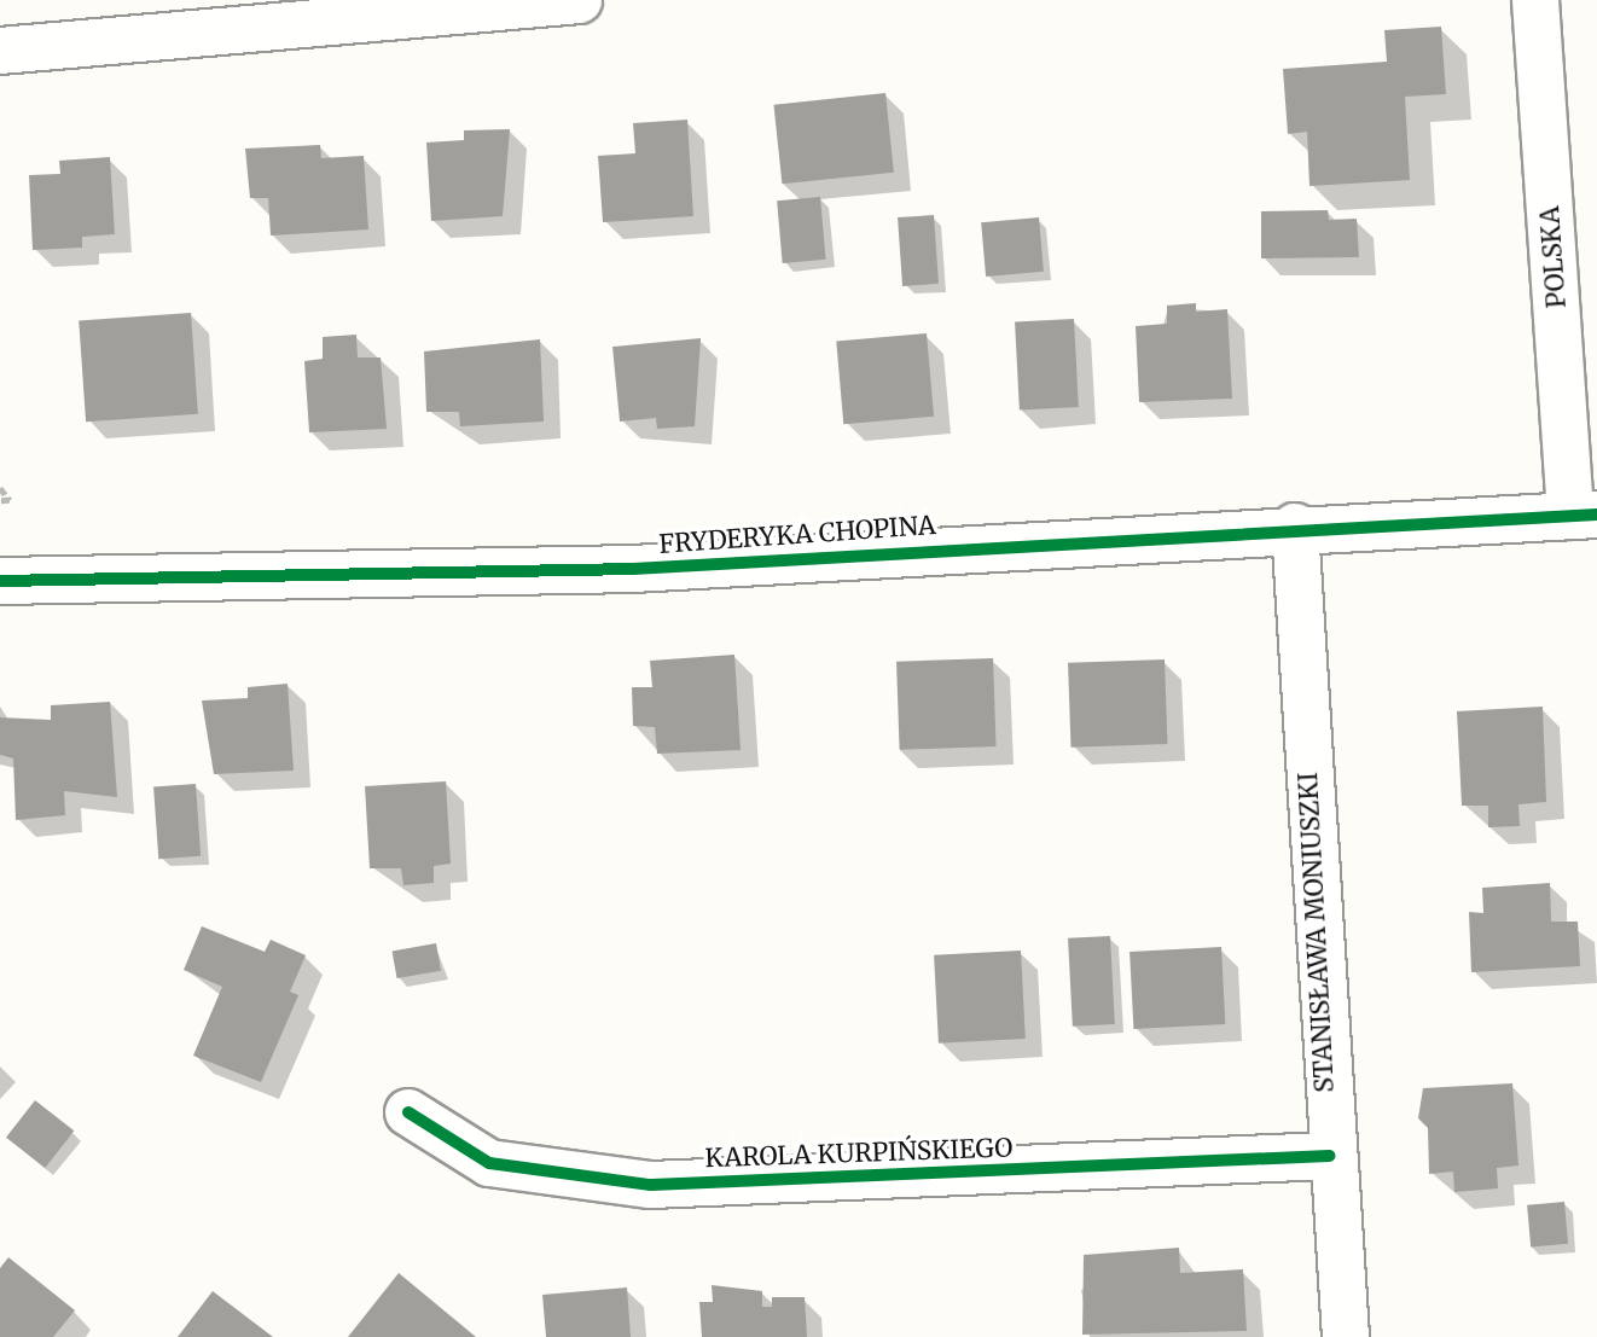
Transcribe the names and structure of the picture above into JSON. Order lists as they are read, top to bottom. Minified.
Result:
{"streets":{"street":["POLSKA","FRYDERYKA CHOPINA","STANISŁAWA MONIUSZKI","KAROLA KURPIŃSKIEGO"]},"crossings":[["POLSKA","FRYDERYKA CHOPINA"],["FRYDERYKA CHOPINA","STANISŁAWA MONIUSZKI"],["STANISŁAWA MONIUSZKI","KAROLA KURPIŃSKIEGO"]]}
